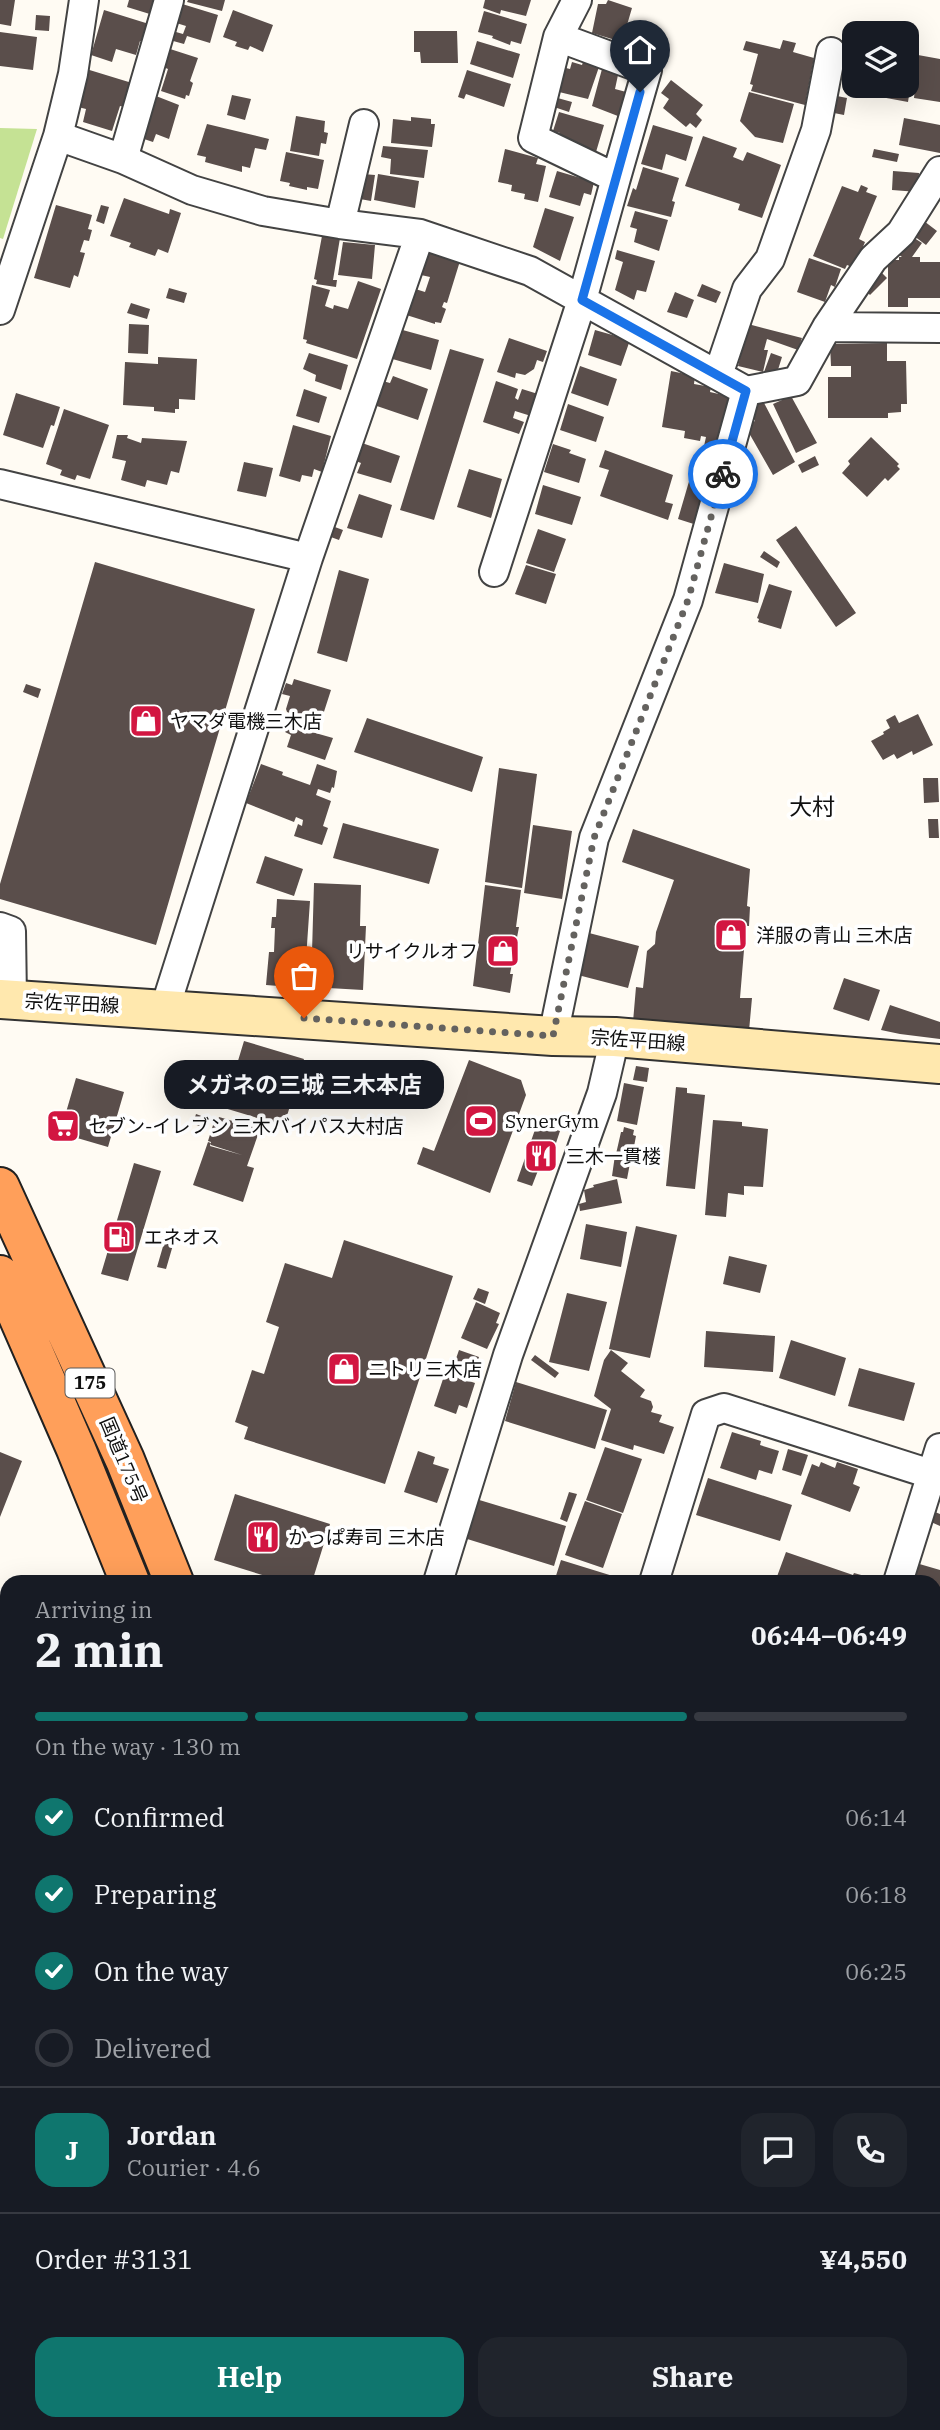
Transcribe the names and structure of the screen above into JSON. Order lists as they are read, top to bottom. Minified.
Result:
{"streets":{"highway":["175","国道175号"],"main road":["宗佐平田線"]},"districts":["大村"],"places":{"shop":["ヤマダ電機三木店","洋服の青山 三木店","リサイクルオフ","ニトリ三木店"],"other":["メガネの三城 三木本店"],"sports":["SynerGym"],"supermarket":["セブン-イレブン 三木バイパス大村店"],"restaurant":["三木一貫楼","かっぱ寿司 三木店"],"fuel station":["エネオス"]},"page":{"bubble":"メガネの三城 三木本店","heading":["2 min","Arriving in","06:44–06:49"],"panel":["Jordan","Courier · 4.6","Order #3131","¥4,550"],"bar":"On the way · 130 m","list":[["Confirmed","06:14"],["Preparing","06:18"],["On the way","06:25"],"Delivered"],"round":"J","buttons":["Help","Share"]}}
